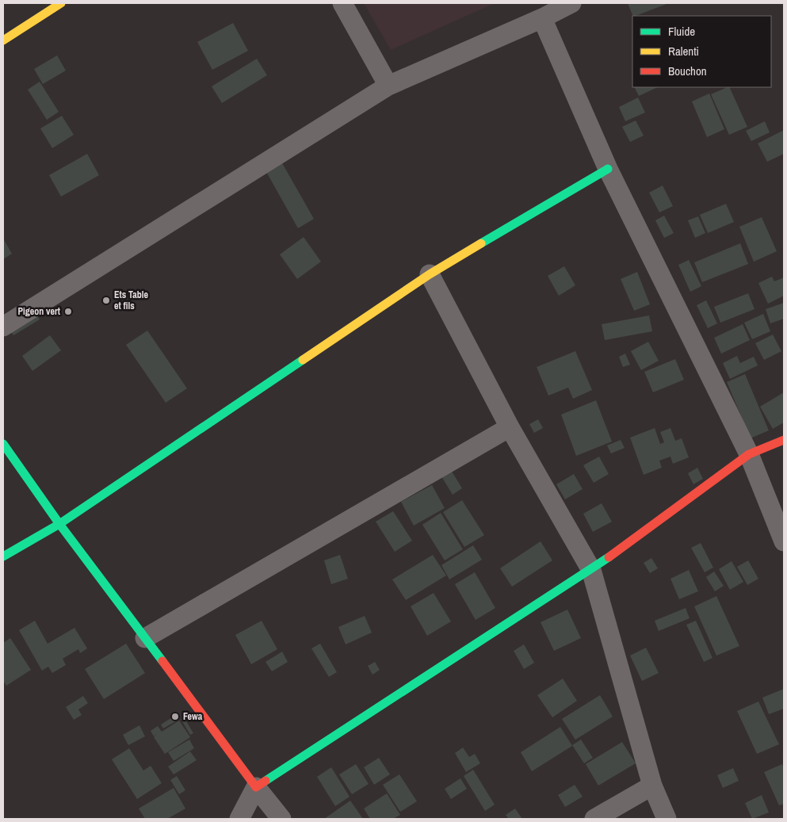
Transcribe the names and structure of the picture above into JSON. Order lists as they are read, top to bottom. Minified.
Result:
{"places":["Ets Table et fils","Pigeon vert","Fewa"],"legend":["Fluide","Ralenti","Bouchon"]}
